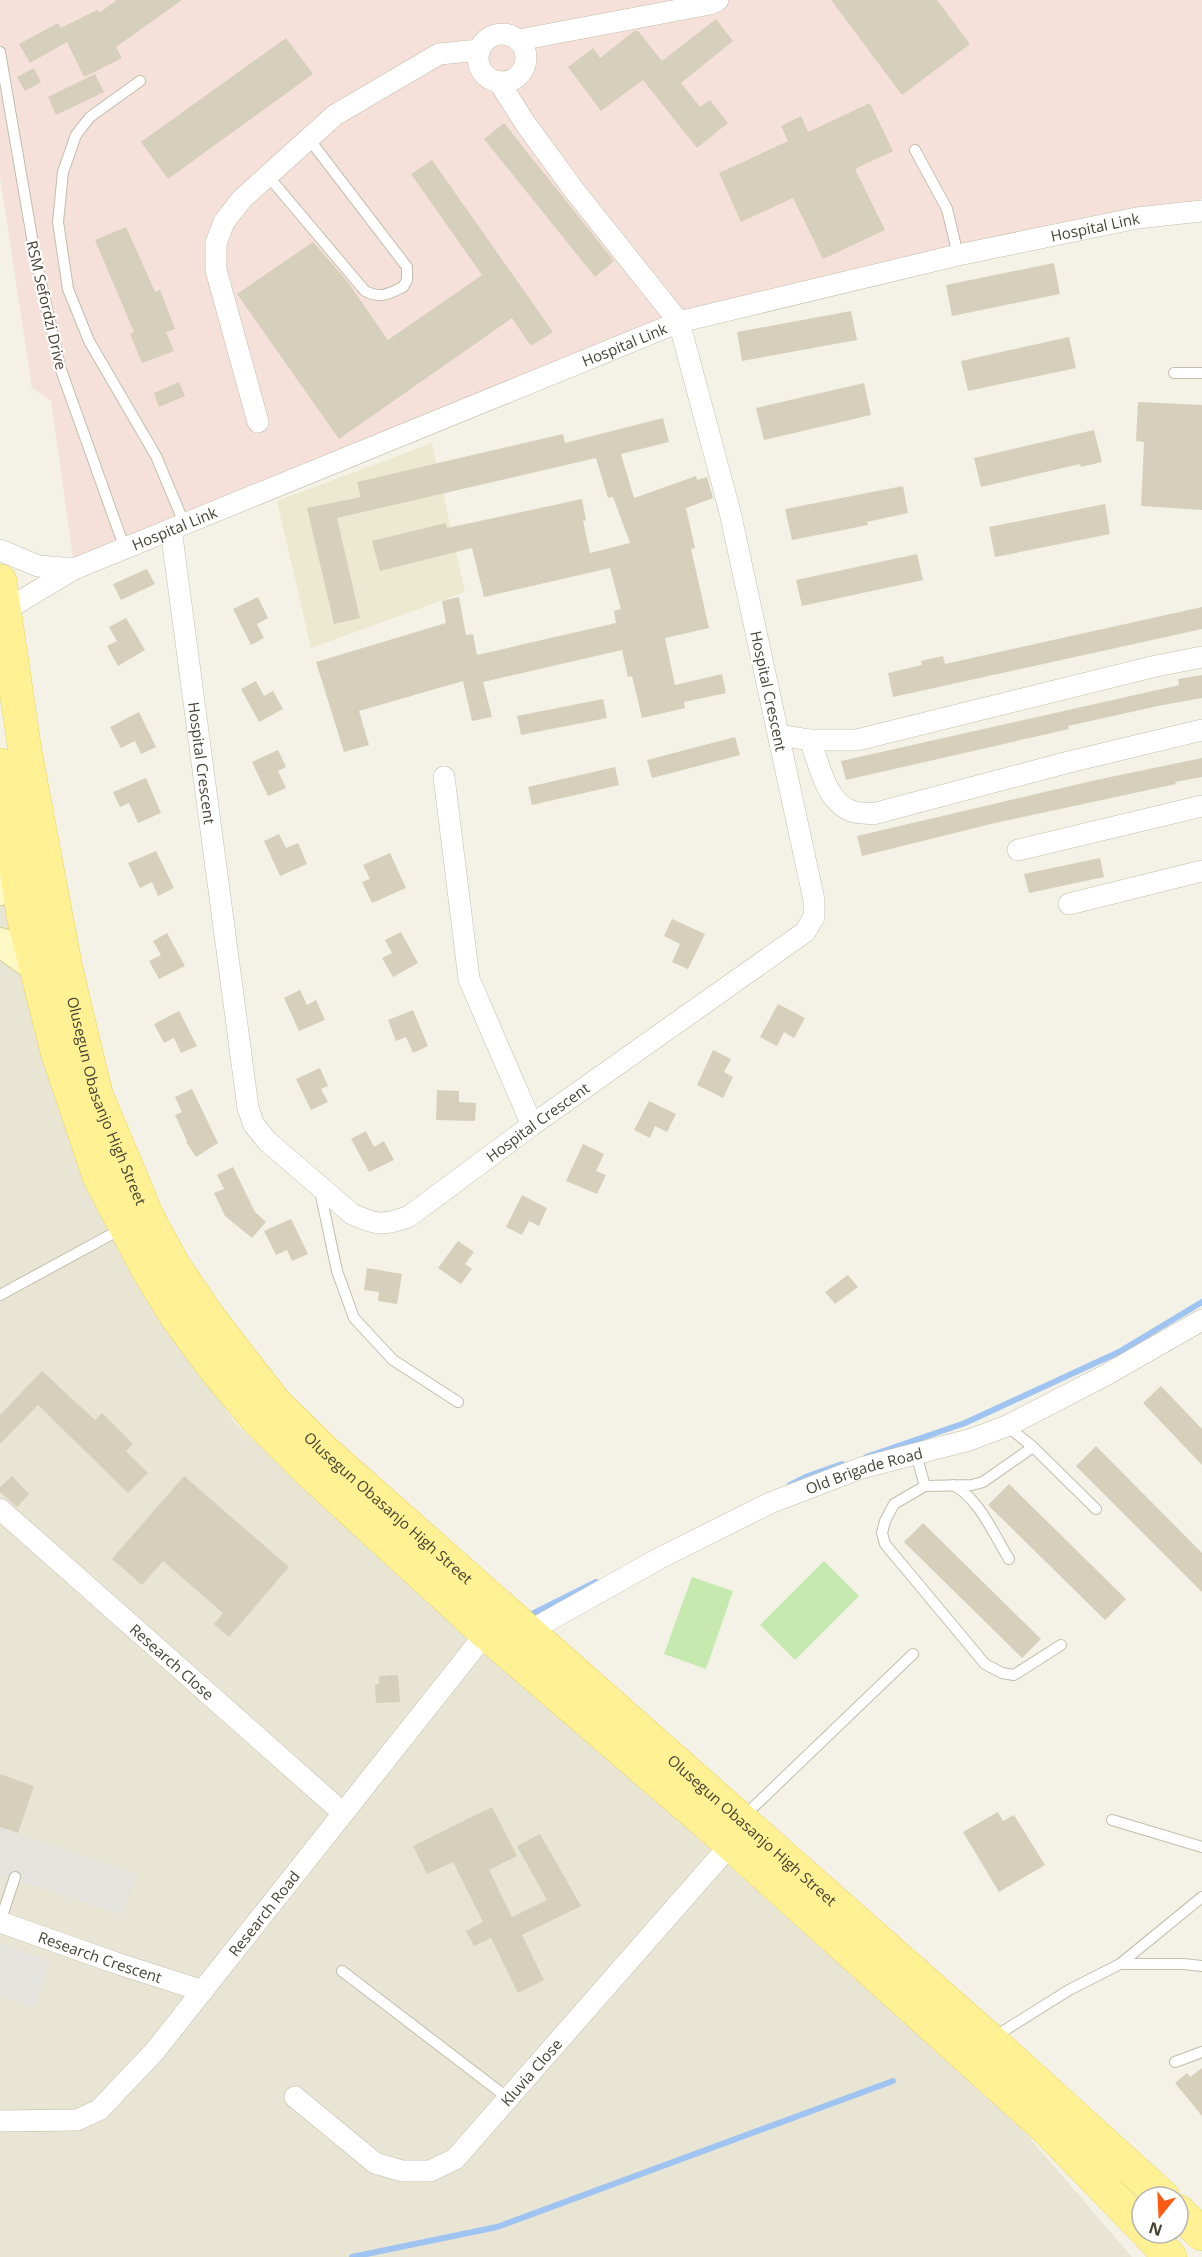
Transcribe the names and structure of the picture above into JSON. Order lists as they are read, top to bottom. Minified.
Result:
{"streets":{"main road":["Olusegun Obasanjo High Street"],"street":["Hospital Link","Hospital Crescent","Old Brigade Road","Research Close","Research Road","Research Crescent","Kluvia Close"],"lane":["RSM Sefordzi Drive"]},"crossings":[["Hospital Link","RSM Sefordzi Drive"],["Hospital Link","Hospital Crescent"],["Hospital Link","Olusegun Obasanjo High Street"],["Olusegun Obasanjo High Street","Old Brigade Road"],["Olusegun Obasanjo High Street","Research Road"],["Olusegun Obasanjo High Street","Kluvia Close"],["Research Close","Research Road"],["Research Road","Research Crescent"]],"north":"bottom"}
